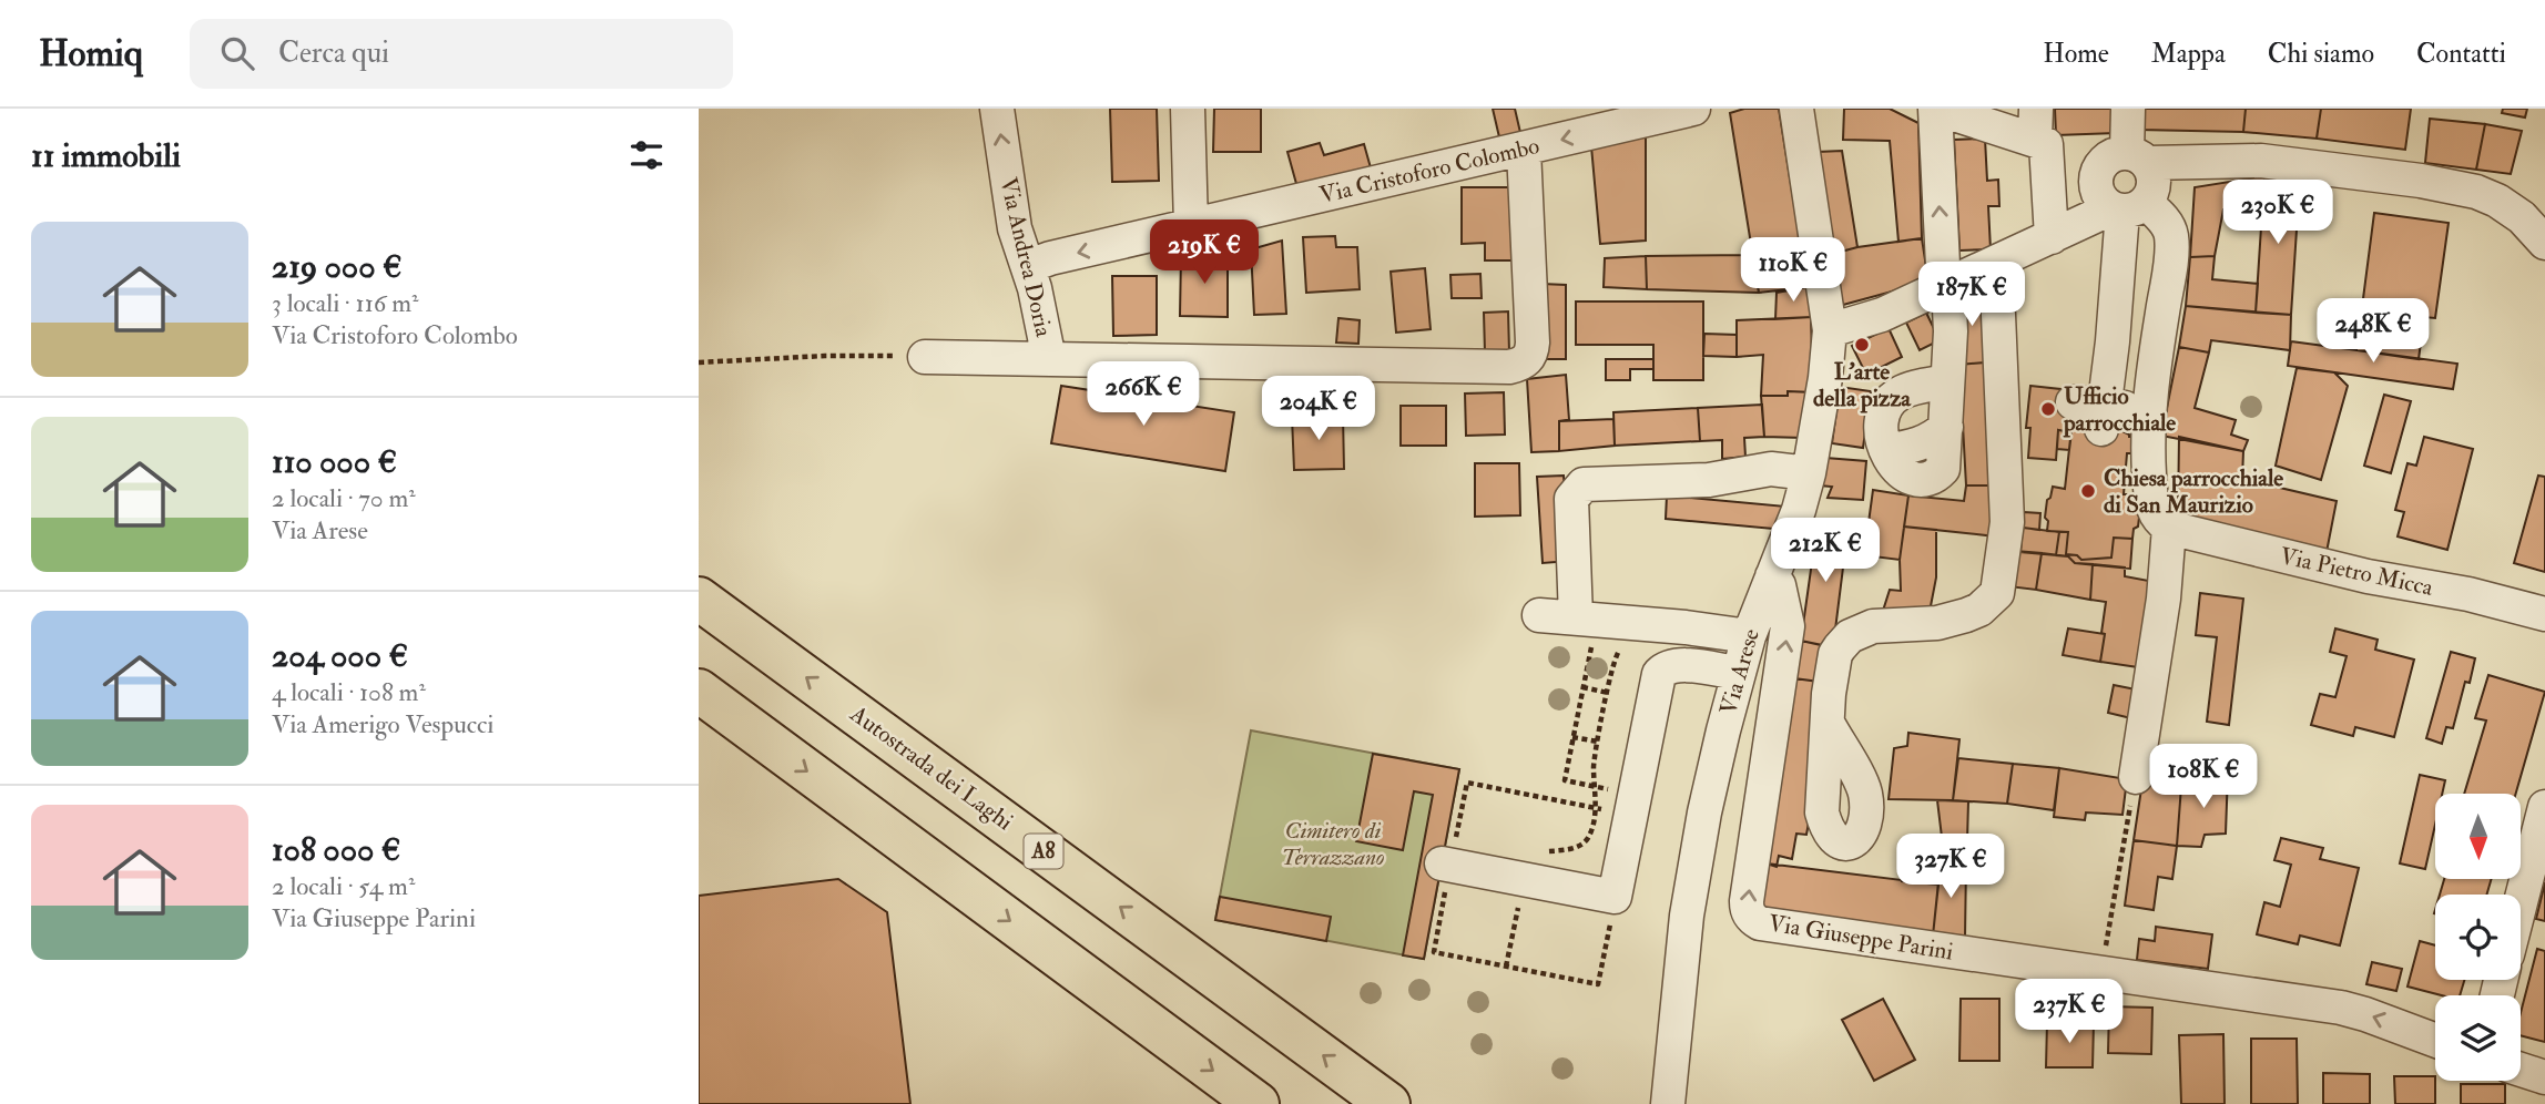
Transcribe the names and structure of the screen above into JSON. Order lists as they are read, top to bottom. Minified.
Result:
{"streets":{"highway":["Autostrada dei Laghi","A8"],"street":["Via Cristoforo Colombo","Via Andrea Doria","Via Pietro Micca","Via Arese","Via Giuseppe Parini"]},"crossings":[["Via Cristoforo Colombo","Via Andrea Doria"],["Via Arese","Via Giuseppe Parini"]],"one_way":["Via Cristoforo Colombo"],"parks":["Cimitero di Terrazzano"],"places":["L'arte della pizza","Ufficio parrocchiale","Chiesa parrocchiale di San Maurizio"],"north":"bottom","page":{"header":"Homiq","search":"Cerca qui","nav":["Home","Mappa","Chi siamo","Contatti"],"heading":"11 immobili","price":["230K €","219K €","110K €","187K €","248K €","266K €","204K €","212K €","108K €","327K €","237K €"],"list":[{"name":"219 000 €","note":"3 locali · 116 m² · Via Cristoforo Colombo"},{"name":"110 000 €","note":"2 locali · 70 m² · Via Arese"},{"name":"204 000 €","note":"4 locali · 108 m² · Via Amerigo Vespucci"},{"name":"108 000 €","note":"2 locali · 54 m² · Via Giuseppe Parini"}]}}
